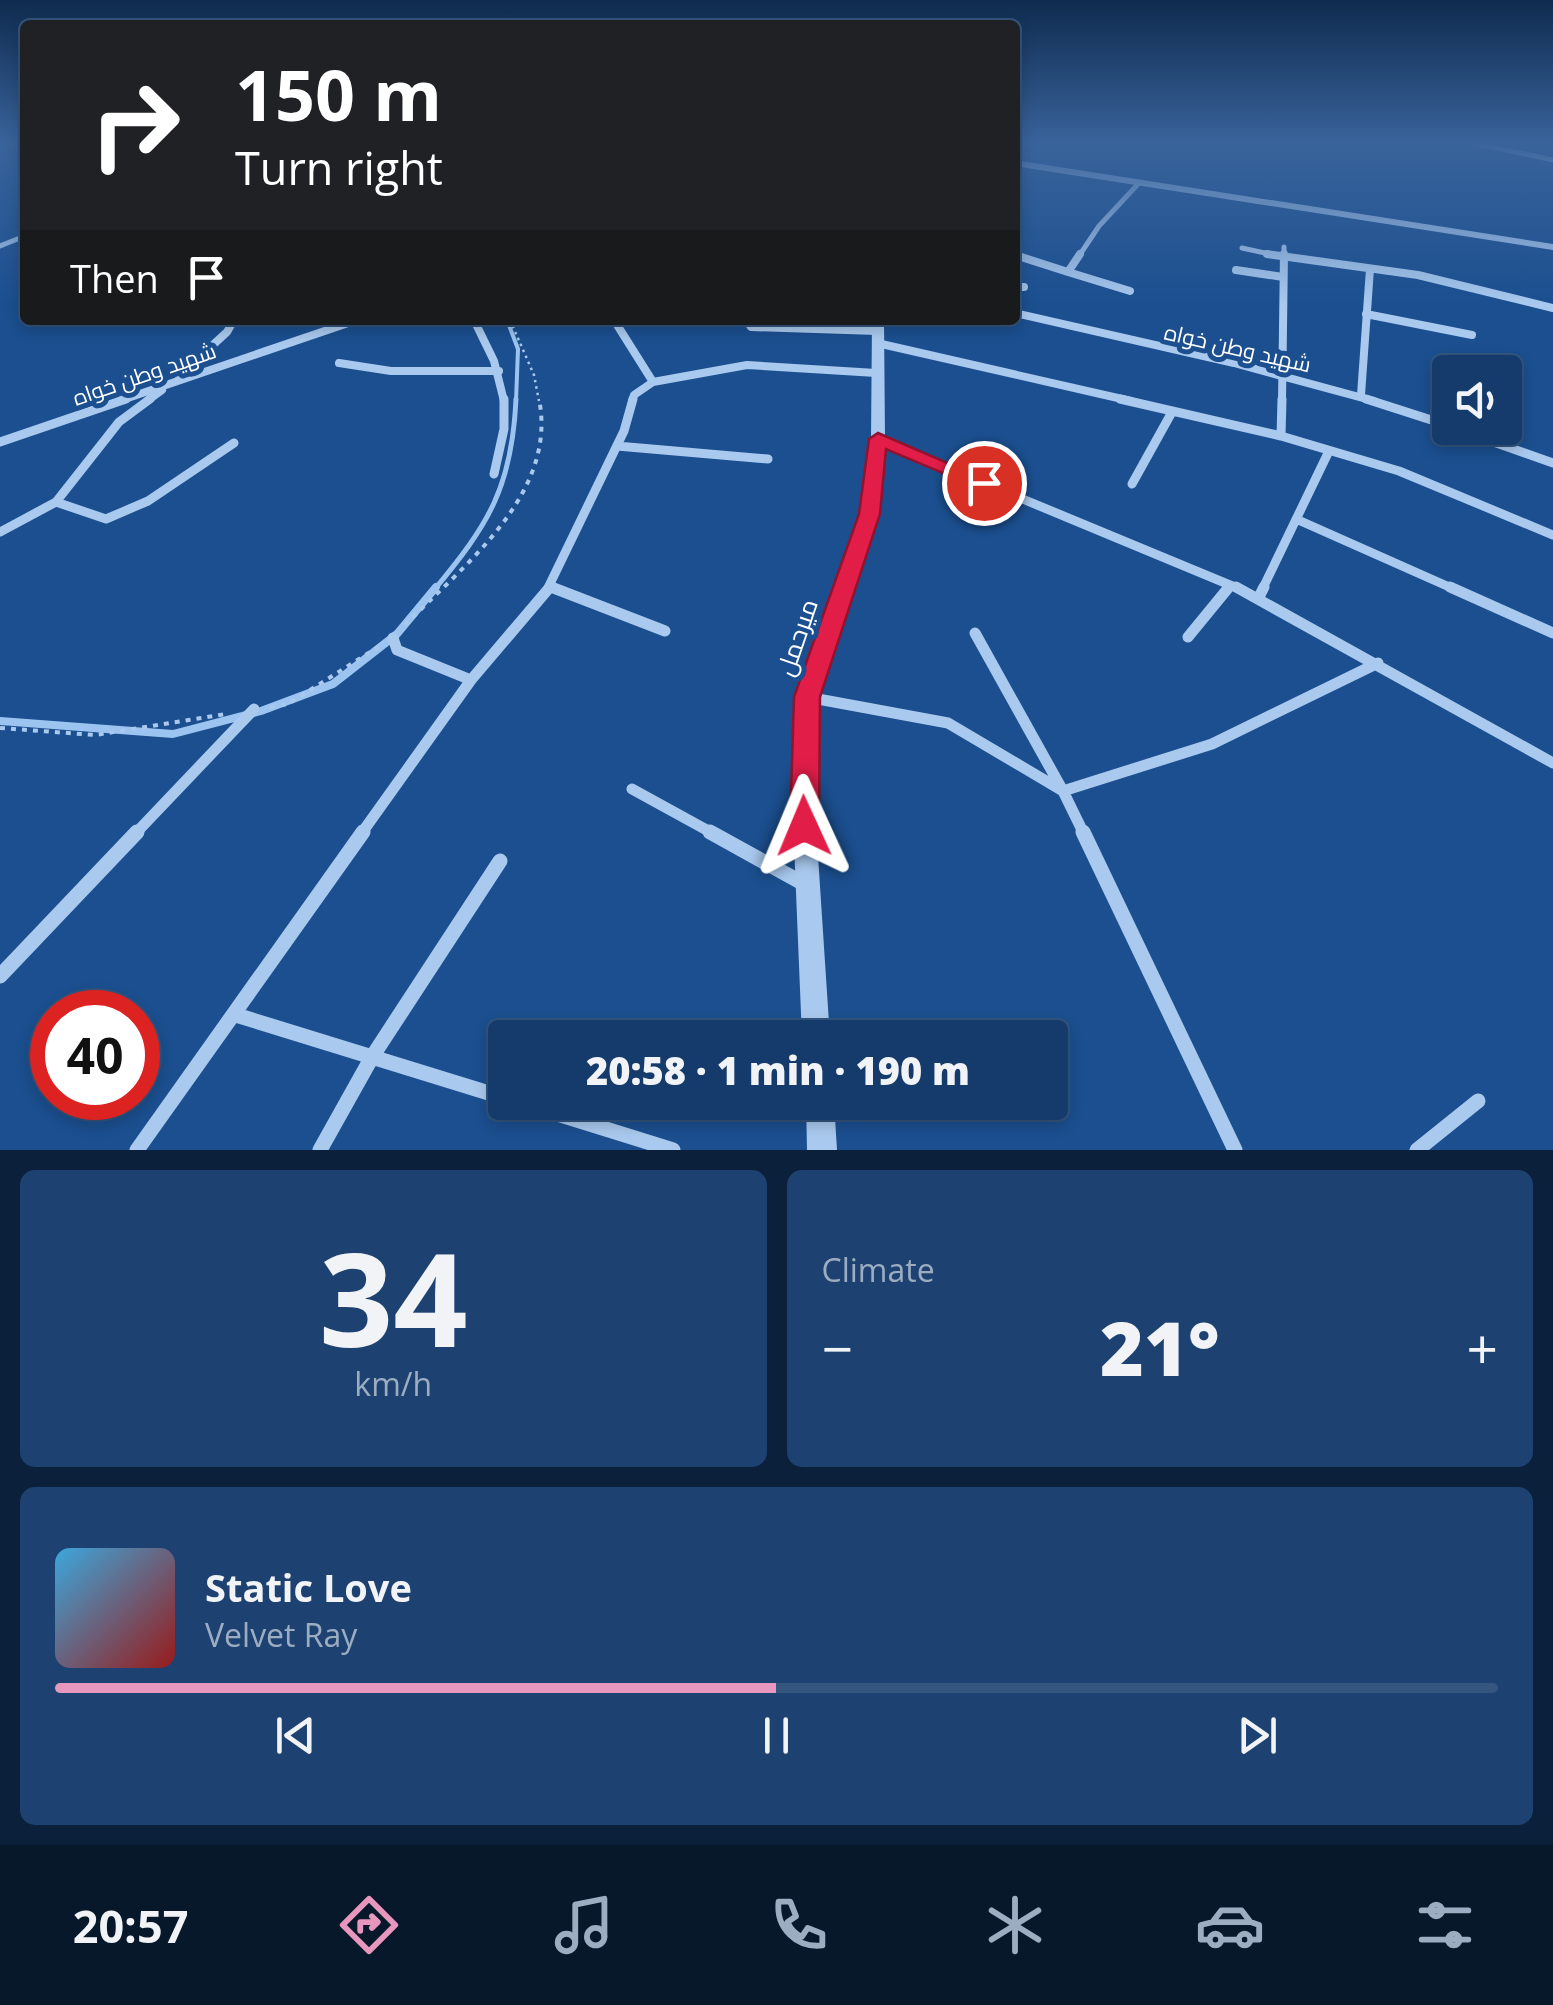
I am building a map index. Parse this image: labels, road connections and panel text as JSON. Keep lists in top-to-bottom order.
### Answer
{
  "streets": {
    "street": ["شهید وطن خواه", "میرحمل"]
  },
  "page": {
    "turn": ["150 m", "Turn right"],
    "then": "Then",
    "limit": "40",
    "trip": "20:58 · 1 min · 190 m",
    "tile": [
      ["34", "km/h"],
      "Climate"
    ],
    "heat": ["−", "21°", "+"],
    "song": ["Static Love", "Velvet Ray"],
    "tabs": "20:57"
  }
}
